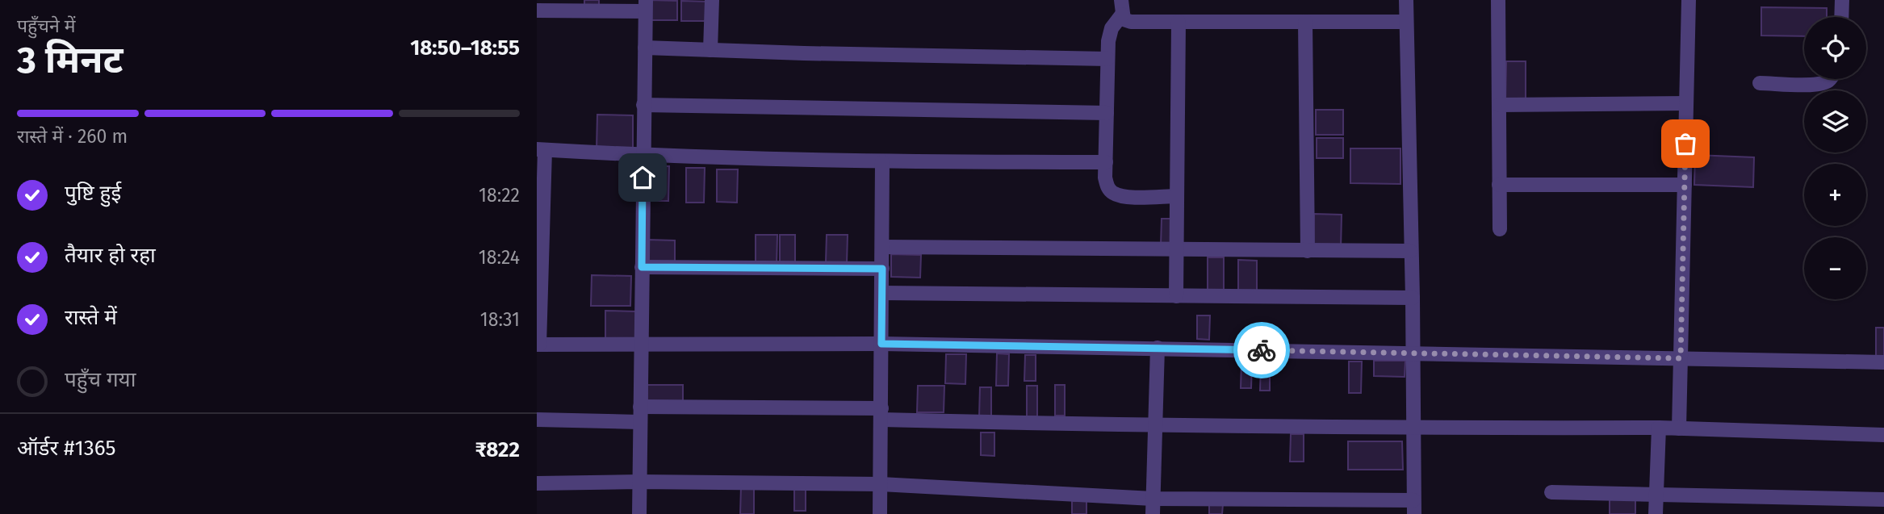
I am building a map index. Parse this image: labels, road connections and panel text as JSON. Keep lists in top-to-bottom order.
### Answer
{
  "page": {
    "heading": ["3 मिनट", "पहुँचने में", "18:50–18:55"],
    "panel": ["ऑर्डर #1365", "₹822"],
    "map_buttons": ["+", "−"],
    "bar": "रास्ते में · 260 m",
    "list": [
      ["पुष्टि हुई", "18:22"],
      ["तैयार हो रहा", "18:24"],
      ["रास्ते में", "18:31"],
      "पहुँच गया"
    ]
  }
}
